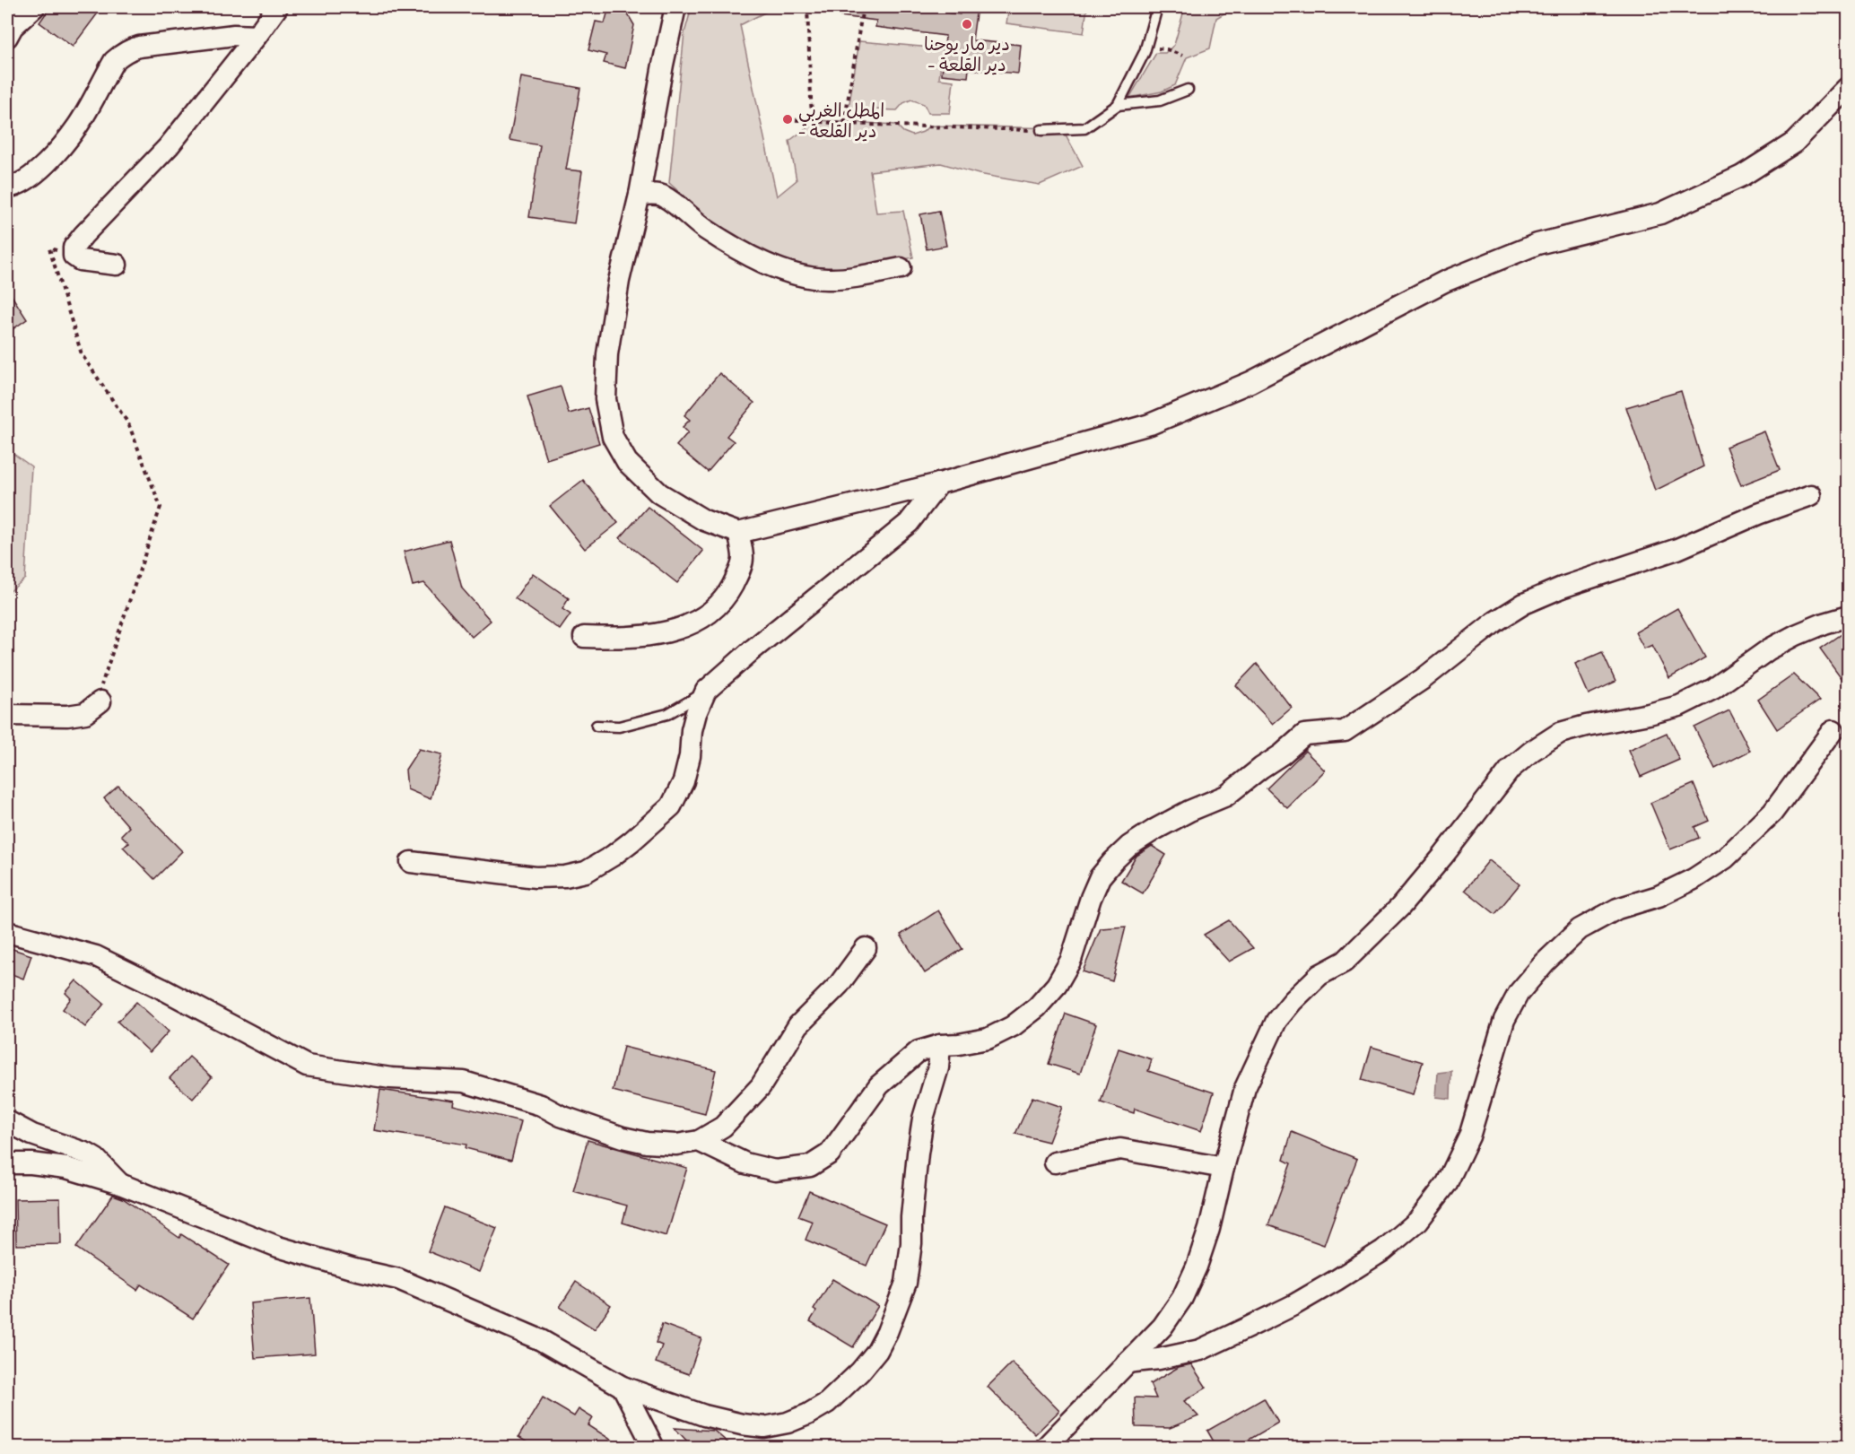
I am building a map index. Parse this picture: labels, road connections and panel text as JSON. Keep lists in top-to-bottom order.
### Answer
{
  "places": ["دير مار يوحنا - دير القلعة", "المطل الغربي - دير القلعة"]
}
